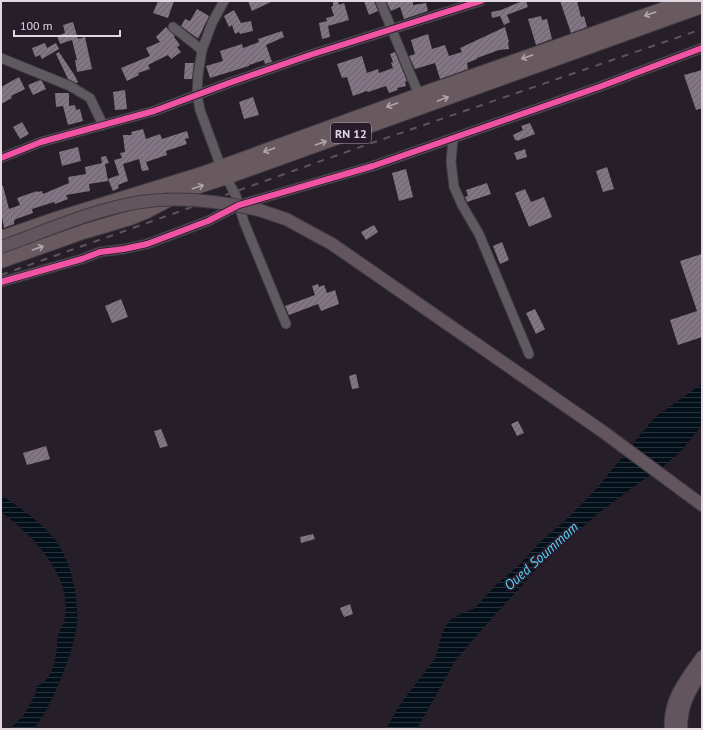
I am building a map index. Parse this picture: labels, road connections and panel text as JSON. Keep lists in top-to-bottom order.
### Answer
{
  "streets": {
    "highway": ["RN 12"]
  },
  "water": ["Oued Soummam"],
  "scale_bar": "100 m"
}
